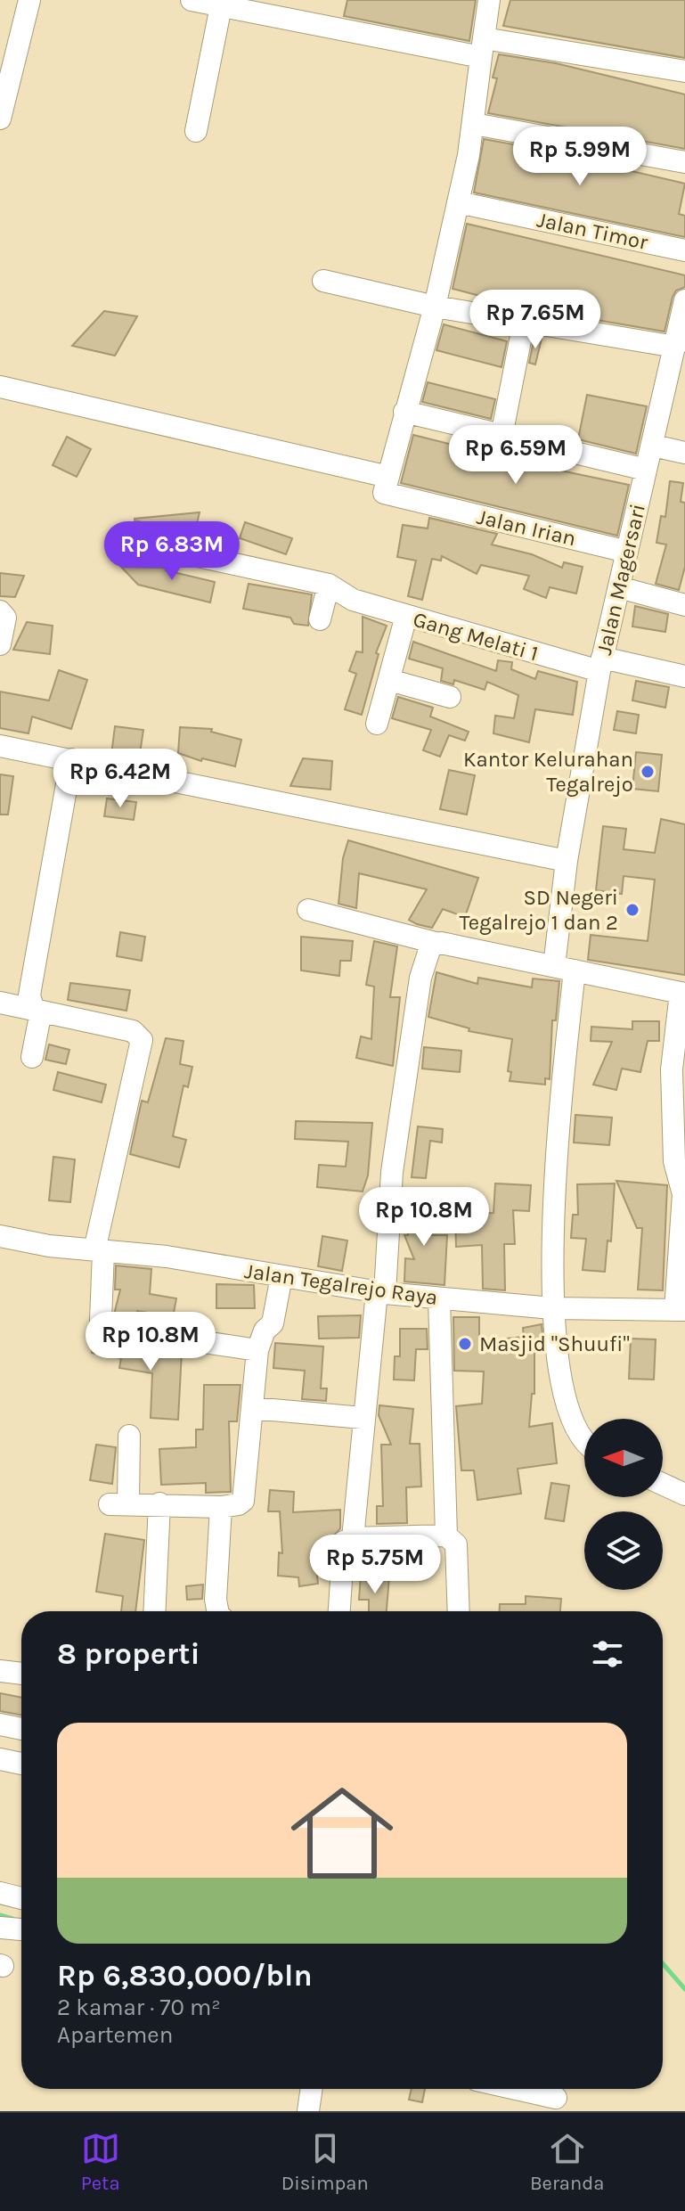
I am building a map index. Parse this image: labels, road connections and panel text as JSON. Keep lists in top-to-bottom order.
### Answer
{
  "streets": {
    "street": [
      "Jalan Timor",
      "Jalan Irian",
      "Jalan Magersari",
      "Gang Melati 1",
      "Jalan Tegalrejo Raya"
    ]
  },
  "crossings": [
    ["Jalan Irian", "Jalan Magersari"],
    ["Jalan Magersari", "Gang Melati 1"],
    ["Jalan Magersari", "Jalan Tegalrejo Raya"]
  ],
  "places": ["Kantor Kelurahan Tegalrejo", "SD Negeri Tegalrejo 1 dan 2", "Masjid \"Shuufi\""],
  "north": "left",
  "page": {
    "price": [
      "Rp 5.99M",
      "Rp 7.65M",
      "Rp 6.59M",
      "Rp 6.83M",
      "Rp 6.42M",
      "Rp 10.8M",
      "Rp 10.8M",
      "Rp 5.75M"
    ],
    "heading": "8 properti",
    "list": [
      {
        "name": "Rp 6,830,000/bln",
        "note": "2 kamar · 70 m² · Apartemen"
      }
    ],
    "tabs": ["Peta", "Disimpan", "Beranda"]
  }
}
